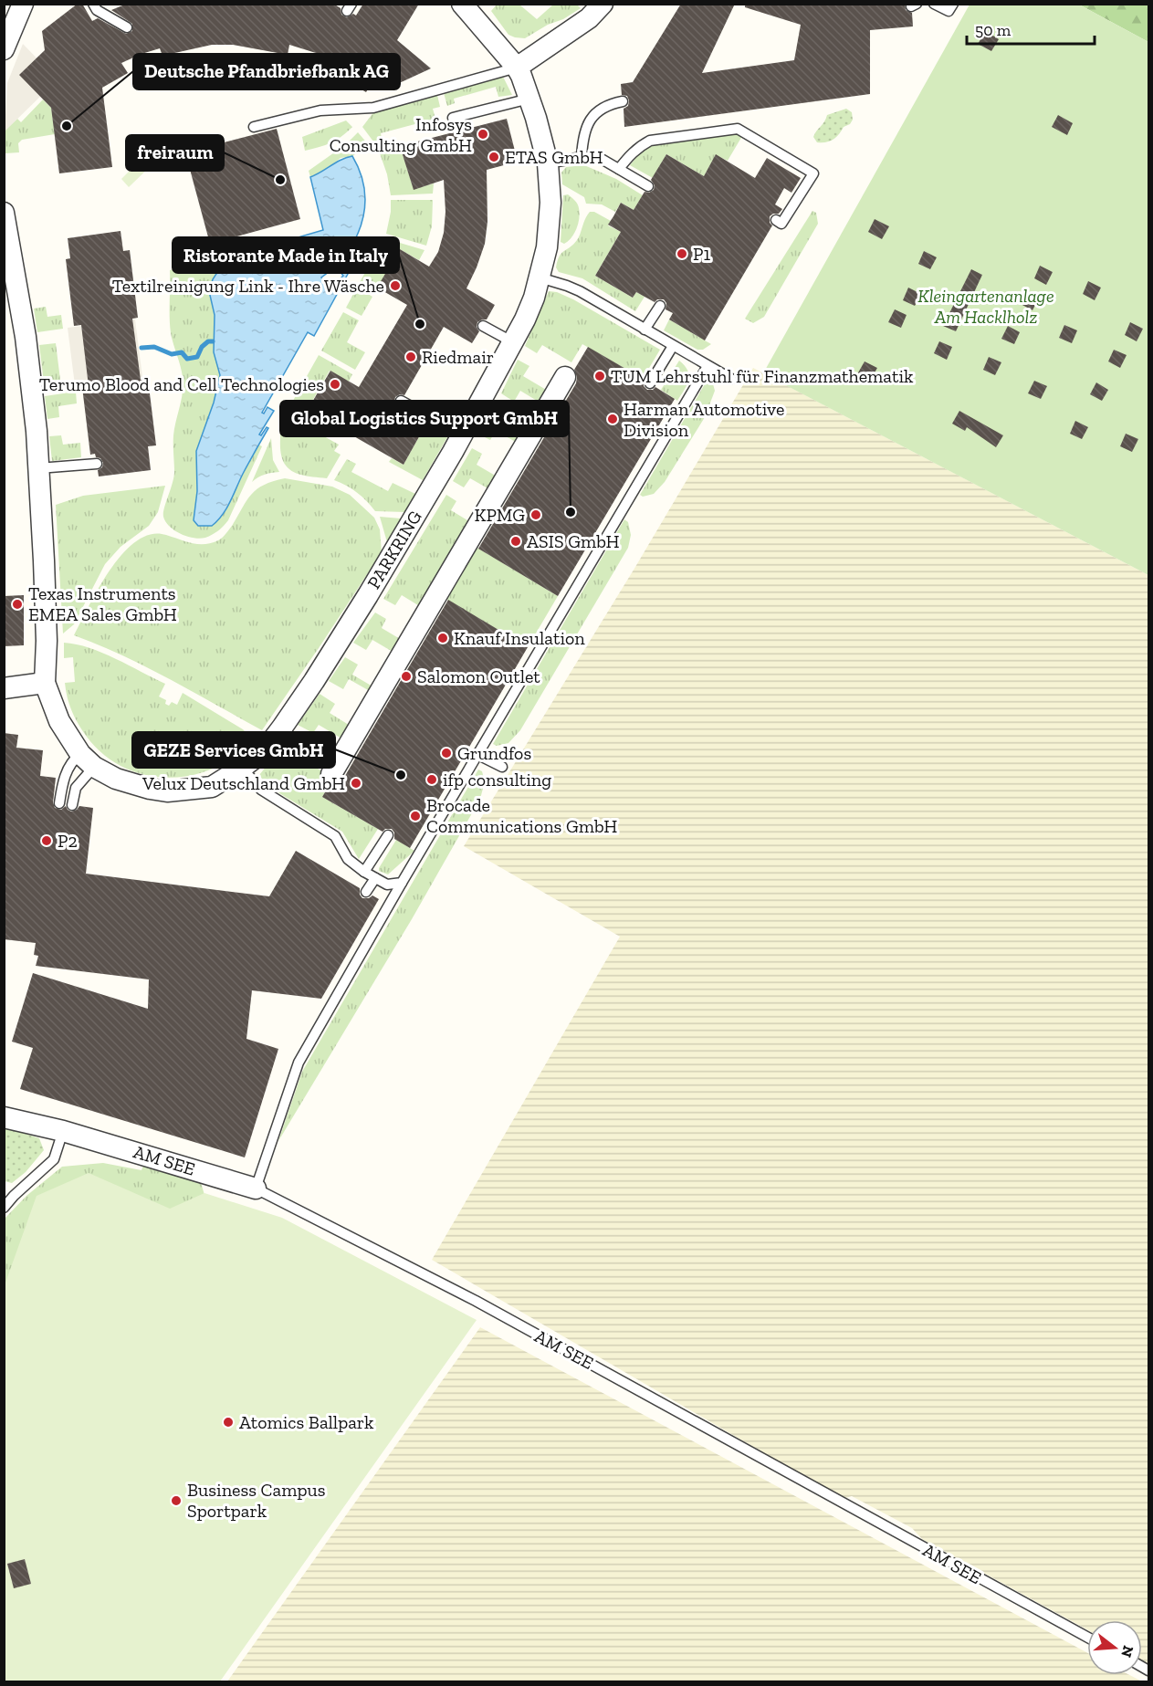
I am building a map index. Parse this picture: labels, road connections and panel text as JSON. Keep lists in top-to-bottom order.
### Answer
{
  "streets": {
    "street": ["PARKRING", "AM SEE"]
  },
  "parks": ["Kleingartenanlage Am Hacklholz"],
  "places": [
    "Deutsche Pfandbriefbank AG",
    "Infosys Consulting GmbH",
    "ETAS GmbH",
    "freiraum",
    "P1",
    "Textilreinigung Link - Ihre Wäsche",
    "Ristorante Made in Italy",
    "Riedmair",
    "TUM Lehrstuhl für Finanzmathematik",
    "Terumo Blood and Cell Technologies",
    "Harman Automotive Division",
    "Global Logistics Support GmbH",
    "KPMG",
    "ASIS GmbH",
    "Texas Instruments EMEA Sales GmbH",
    "Knauf Insulation",
    "Salomon Outlet",
    "Grundfos",
    "GEZE Services GmbH",
    "ifp consulting",
    "Velux Deutschland GmbH",
    "Brocade Communications GmbH",
    "P2",
    "Atomics Ballpark",
    "Business Campus Sportpark"
  ],
  "scale_bar": "50 m",
  "north": "right"
}
